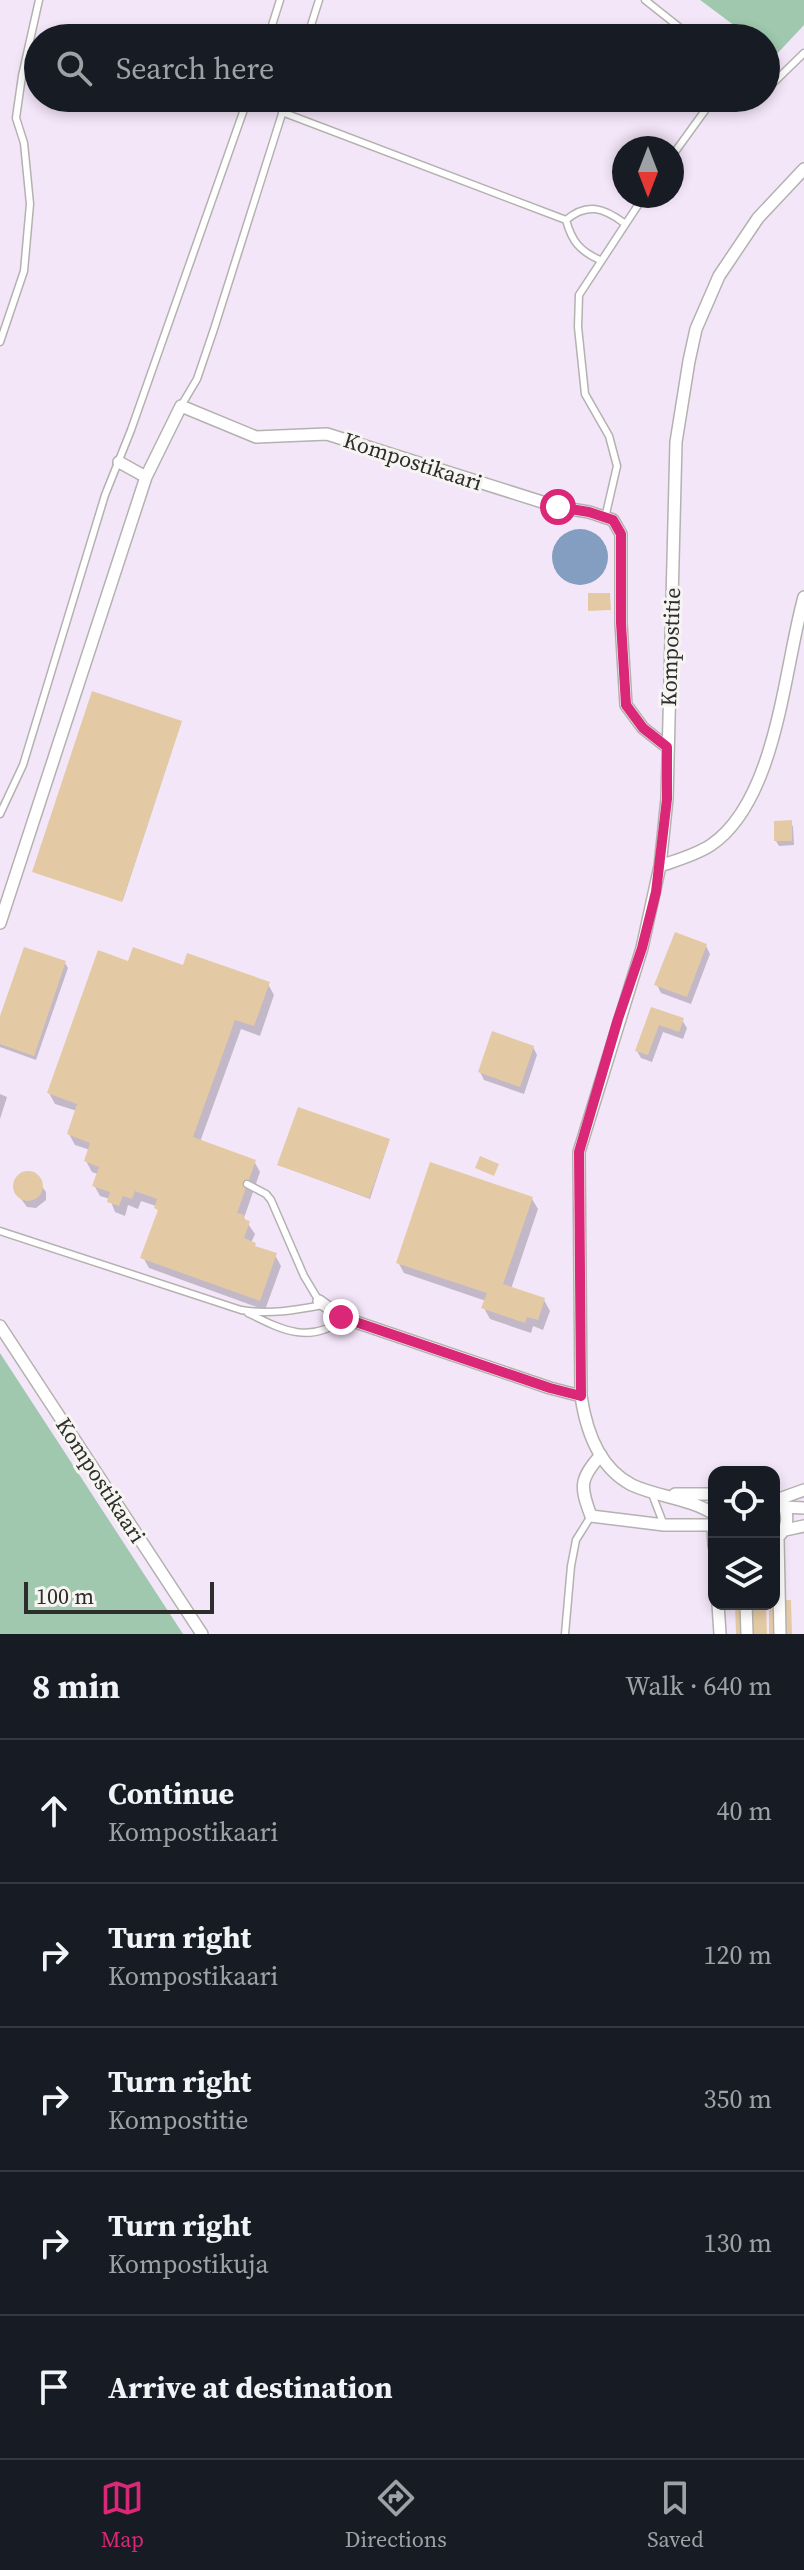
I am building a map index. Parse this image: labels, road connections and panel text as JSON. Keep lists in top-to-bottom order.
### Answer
{
  "streets": {
    "street": ["Kompostikaari", "Kompostitie"]
  },
  "scale_bar": "100 m",
  "north": "bottom",
  "page": {
    "search": "Search here",
    "scale": "100 m",
    "heading": ["8 min", "Walk · 640 m"],
    "list": [
      ["Continue", "Kompostikaari", "40 m"],
      ["Turn right", "Kompostikaari", "120 m"],
      ["Turn right", "Kompostitie", "350 m"],
      ["Turn right", "Kompostikuja", "130 m"],
      "Arrive at destination"
    ],
    "nav": ["Map", "Directions", "Saved"]
  }
}
